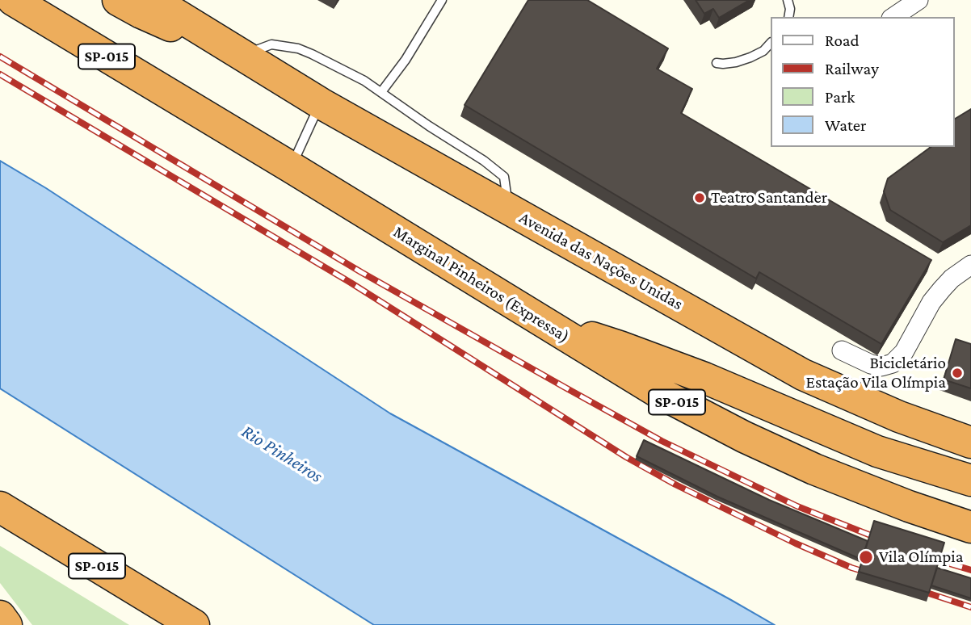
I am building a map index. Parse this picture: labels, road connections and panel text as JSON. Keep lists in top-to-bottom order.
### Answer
{
  "streets": {
    "highway": ["SP-015", "Avenida das Nações Unidas", "Marginal Pinheiros (Expressa)"]
  },
  "water": ["Rio Pinheiros"],
  "places": ["Teatro Santander", "Bicicletário Estação Vila Olímpia", "Vila Olímpia"],
  "legend": [
    "Road",
    "Railway",
    "Park",
    "Water"
  ]
}
